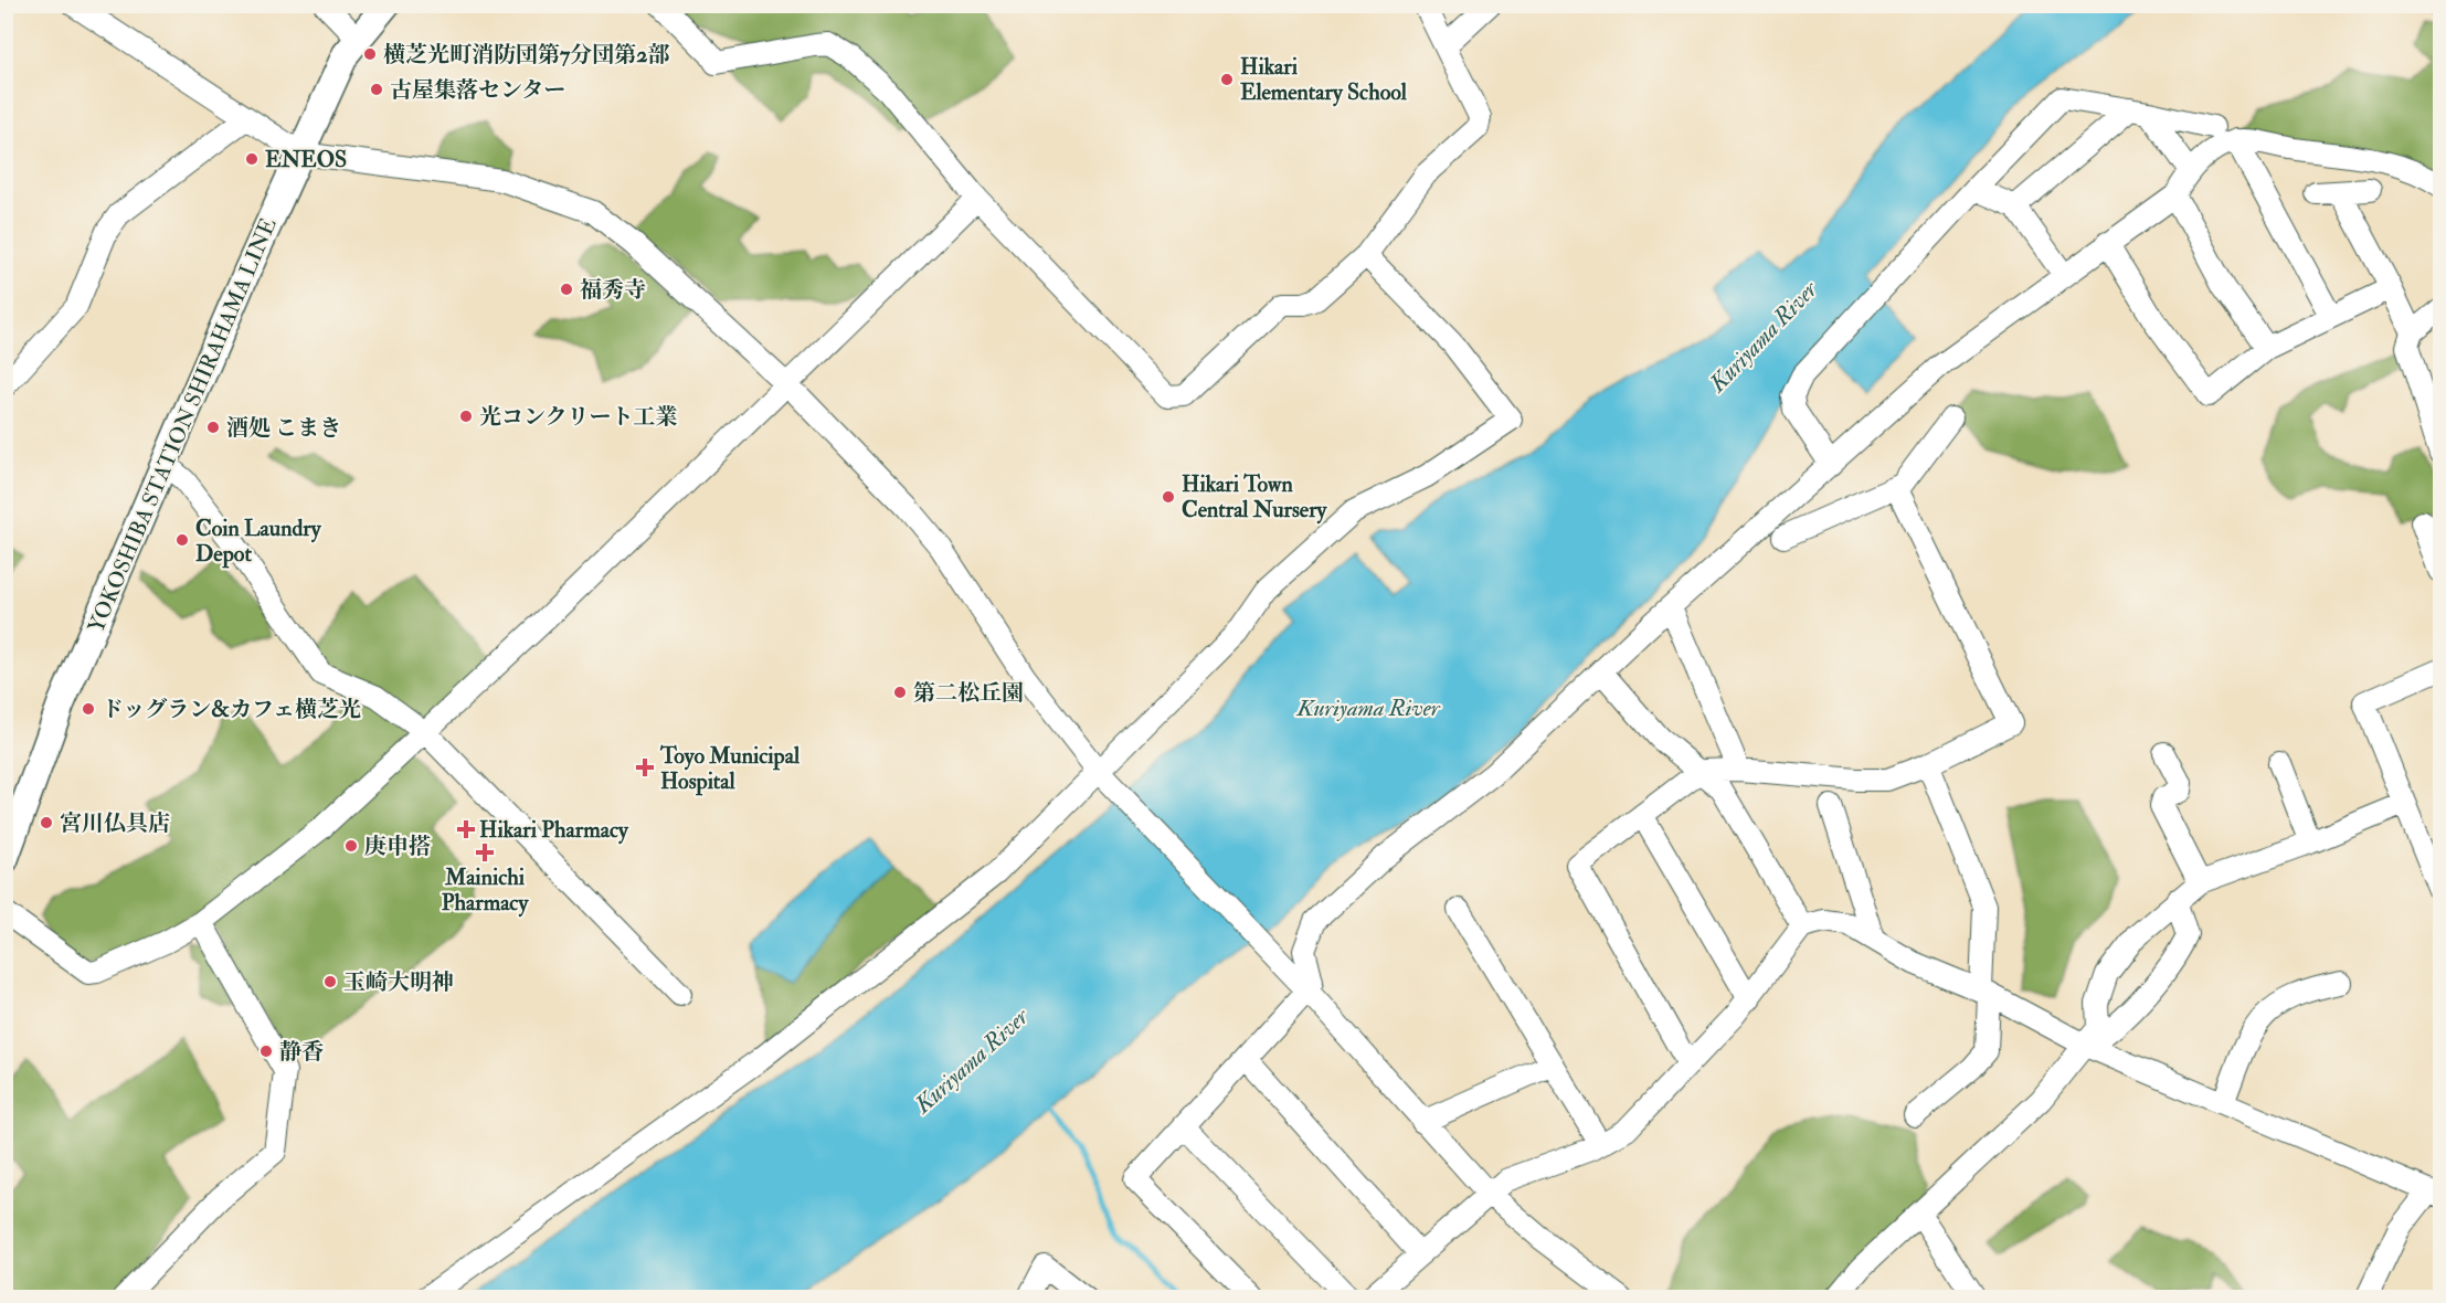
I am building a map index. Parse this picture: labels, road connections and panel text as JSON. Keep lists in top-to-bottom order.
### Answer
{
  "streets": {
    "main road": ["YOKOSHIBA STATION SHIRAHAMA LINE"]
  },
  "water": ["Kuriyama River"],
  "places": {
    "other": [
      "横芝光町消防団第7分団第2部",
      "Hikari Elementary School",
      "古屋集落センター",
      "ENEOS",
      "福秀寺",
      "光コンクリート工業",
      "酒処 こまき",
      "Hikari Town Central Nursery",
      "Coin Laundry Depot",
      "第二松丘園",
      "ドッグラン&カフェ横芝光",
      "宮川仏具店",
      "庚申搭",
      "玉崎大明神",
      "静香"
    ],
    "health": ["Toyo Municipal Hospital", "Hikari Pharmacy", "Mainichi Pharmacy"]
  }
}
